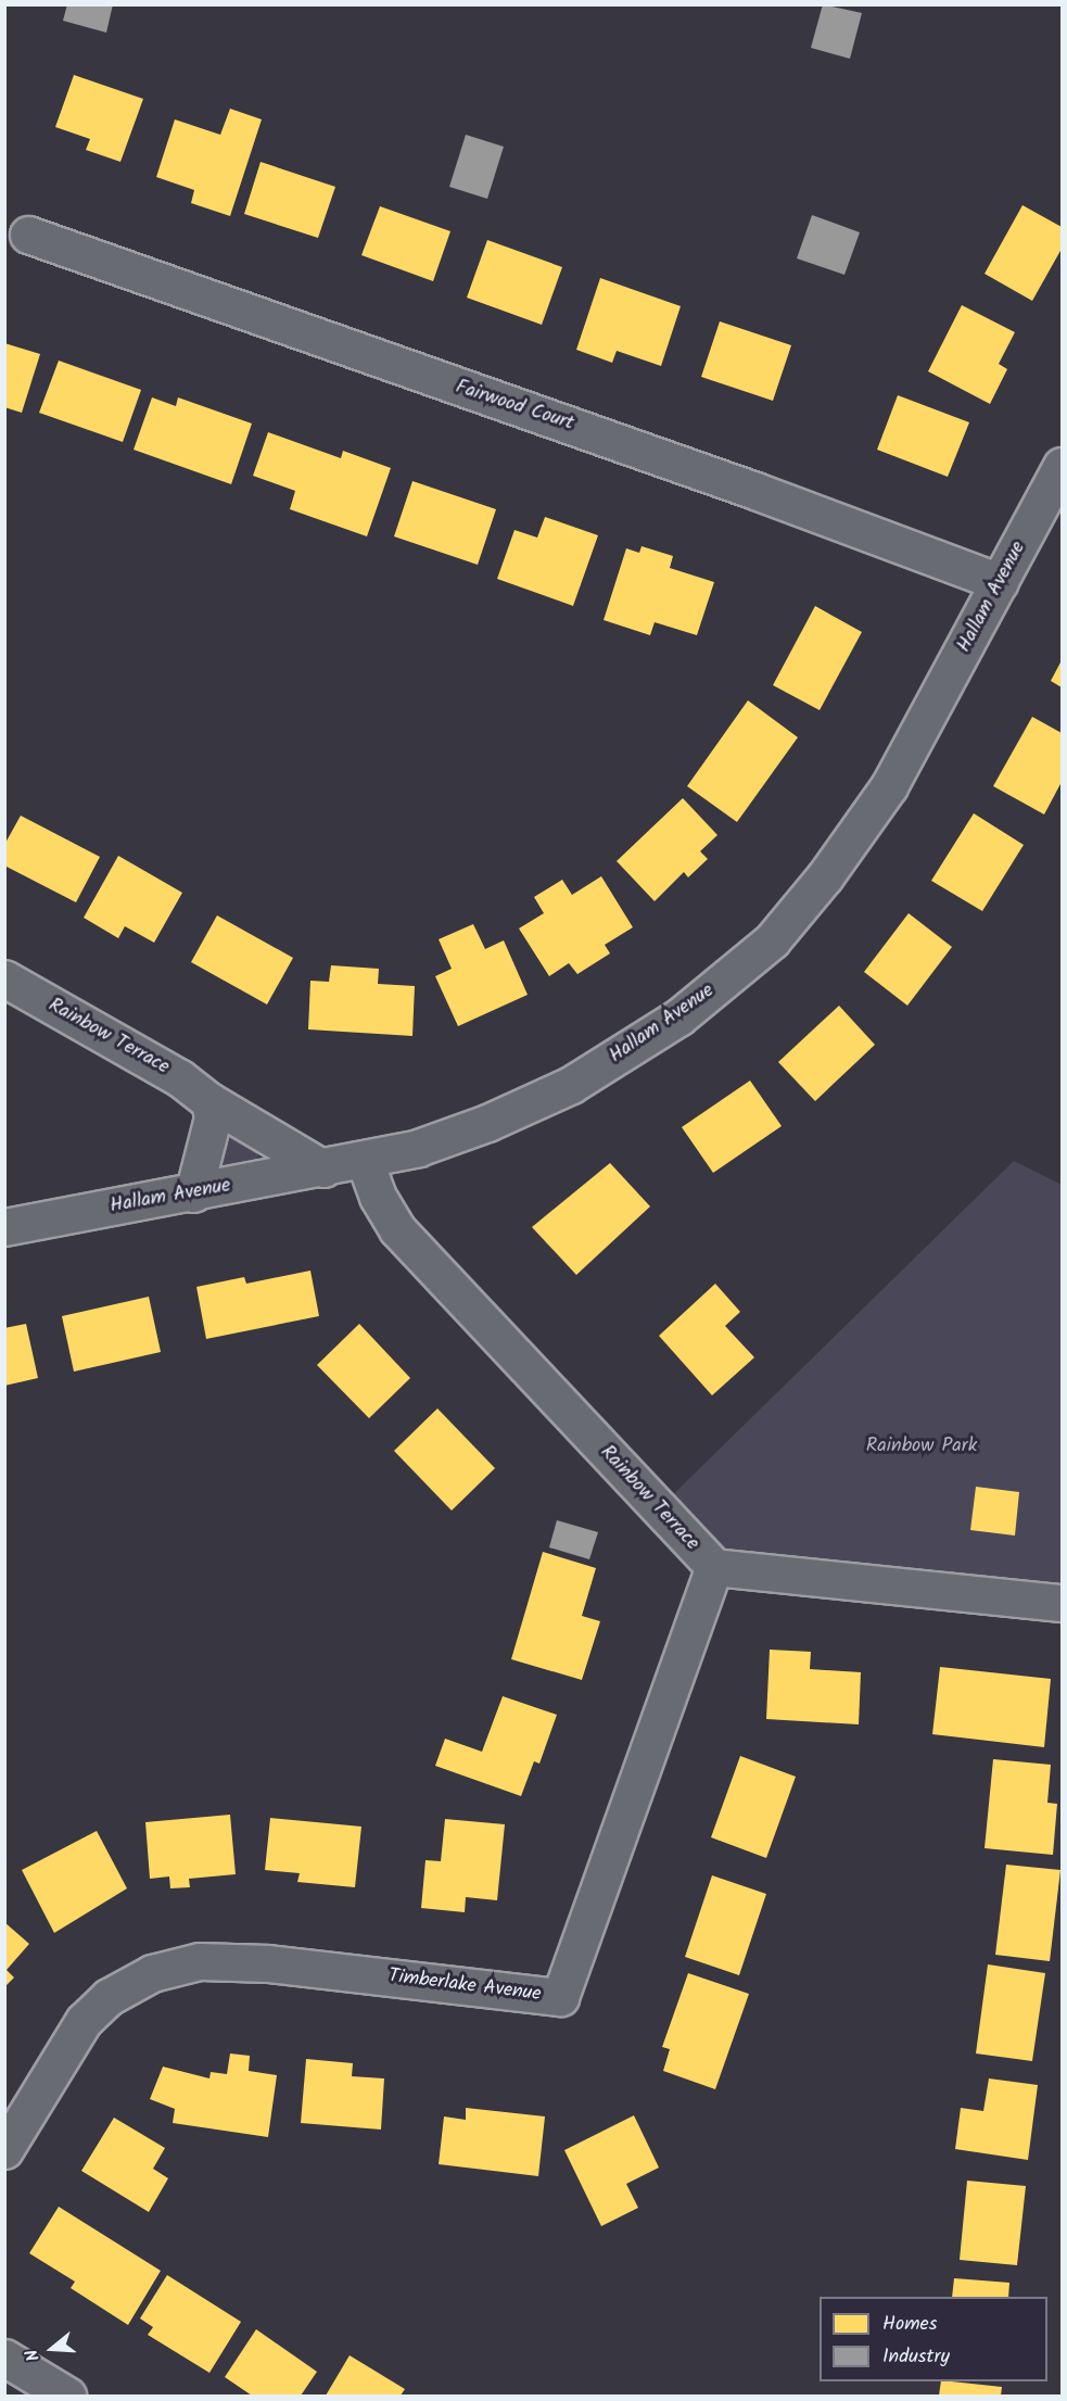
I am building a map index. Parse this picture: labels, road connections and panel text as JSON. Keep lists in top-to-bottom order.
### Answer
{
  "streets": {
    "street": [
      "Fairwood Court",
      "Hallam Avenue",
      "Rainbow Terrace",
      "Timberlake Avenue"
    ]
  },
  "crossings": [
    ["Fairwood Court", "Hallam Avenue"],
    ["Hallam Avenue", "Rainbow Terrace"],
    ["Rainbow Terrace", "Timberlake Avenue"]
  ],
  "parks": ["Rainbow Park"],
  "legend": ["Homes", "Industry"],
  "north": "left"
}
